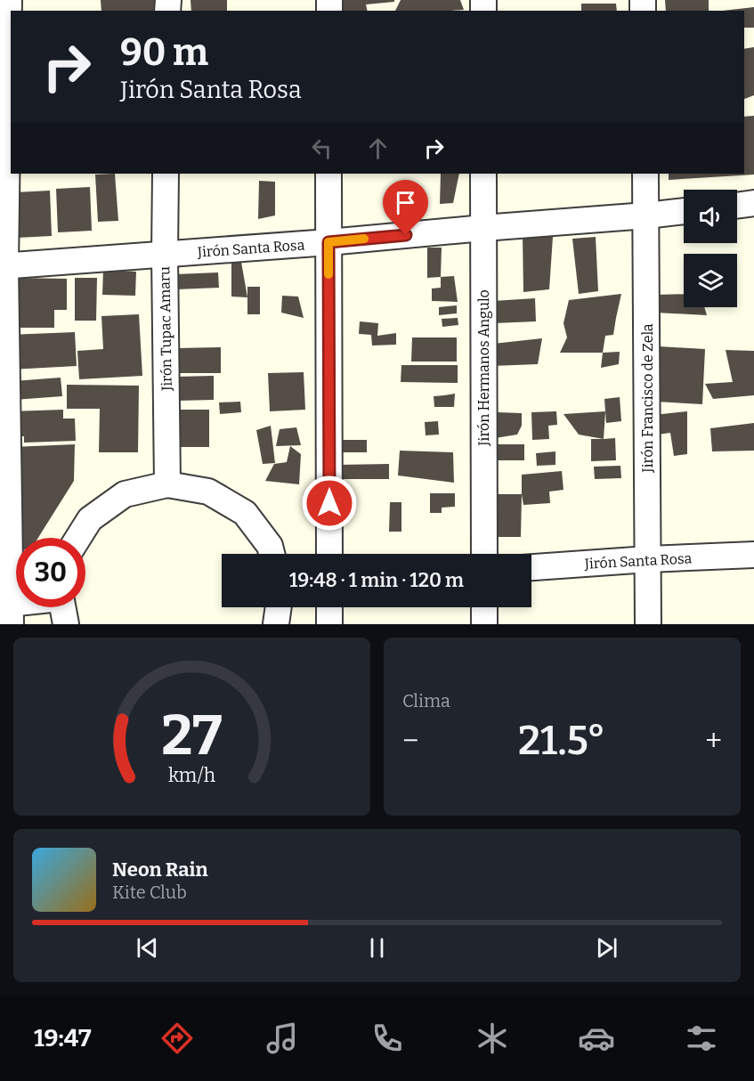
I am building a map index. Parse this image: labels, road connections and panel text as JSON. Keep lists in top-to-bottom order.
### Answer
{
  "streets": {
    "street": [
      "Jirón Santa Rosa",
      "Jirón Tupac Amaru",
      "Jirón Hermanos Angulo",
      "Jirón Francisco de Zela"
    ]
  },
  "crossings": [
    ["Jirón Santa Rosa", "Jirón Tupac Amaru"],
    ["Jirón Santa Rosa", "Jirón Hermanos Angulo"],
    ["Jirón Santa Rosa", "Jirón Francisco de Zela"]
  ],
  "page": {
    "turn": ["90 m", "Jirón Santa Rosa"],
    "limit": "30",
    "trip": "19:48 · 1 min · 120 m",
    "tile": "Clima",
    "heat": ["−", "21.5°", "+"],
    "song": ["Neon Rain", "Kite Club"],
    "tabs": "19:47",
    "gauge": ["27", "km/h"]
  }
}
